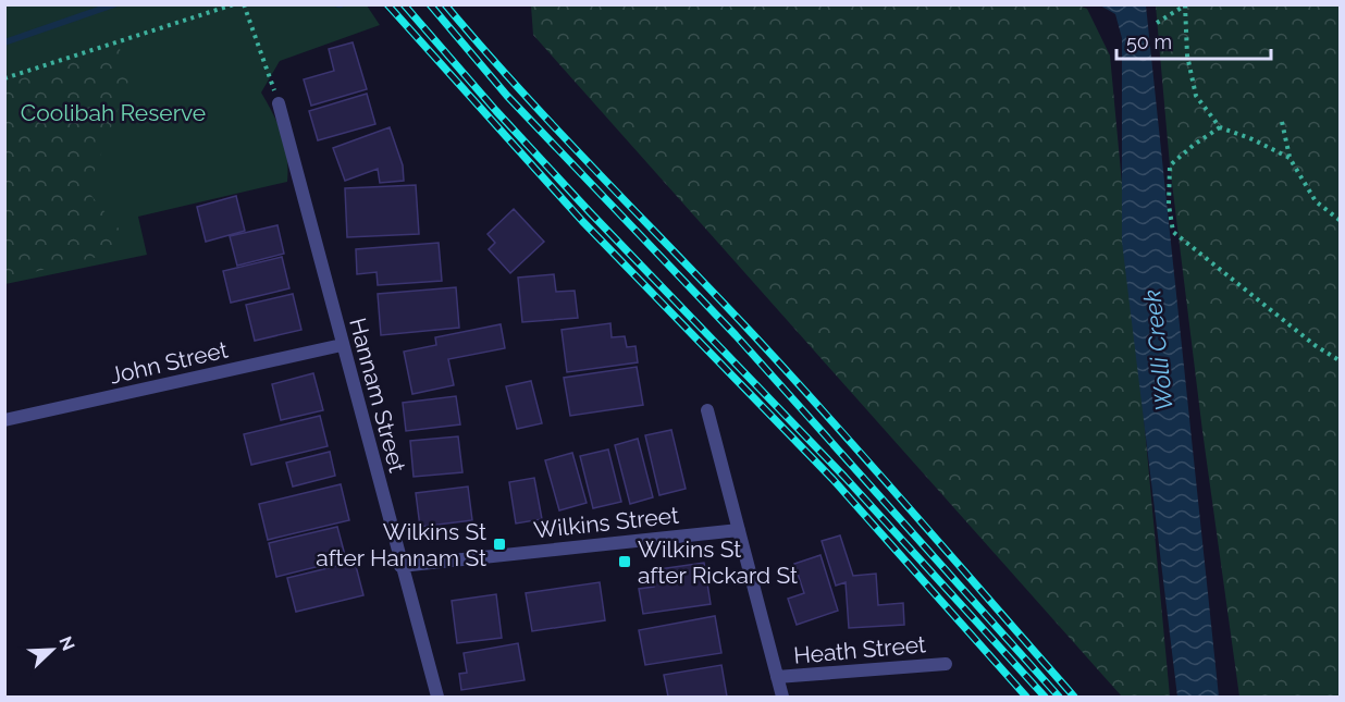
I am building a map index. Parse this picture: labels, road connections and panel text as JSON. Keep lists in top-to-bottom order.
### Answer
{
  "streets": {
    "street": [
      "John Street",
      "Hannam Street",
      "Wilkins Street",
      "Heath Street"
    ]
  },
  "crossings": [
    ["John Street", "Hannam Street"],
    ["Hannam Street", "Wilkins Street"]
  ],
  "water": ["Wolli Creek"],
  "parks": ["Coolibah Reserve"],
  "places": {
    "transit": ["Wilkins St after Hannam St", "Wilkins St after Rickard St"]
  },
  "scale_bar": "50 m",
  "north": "top right"
}
